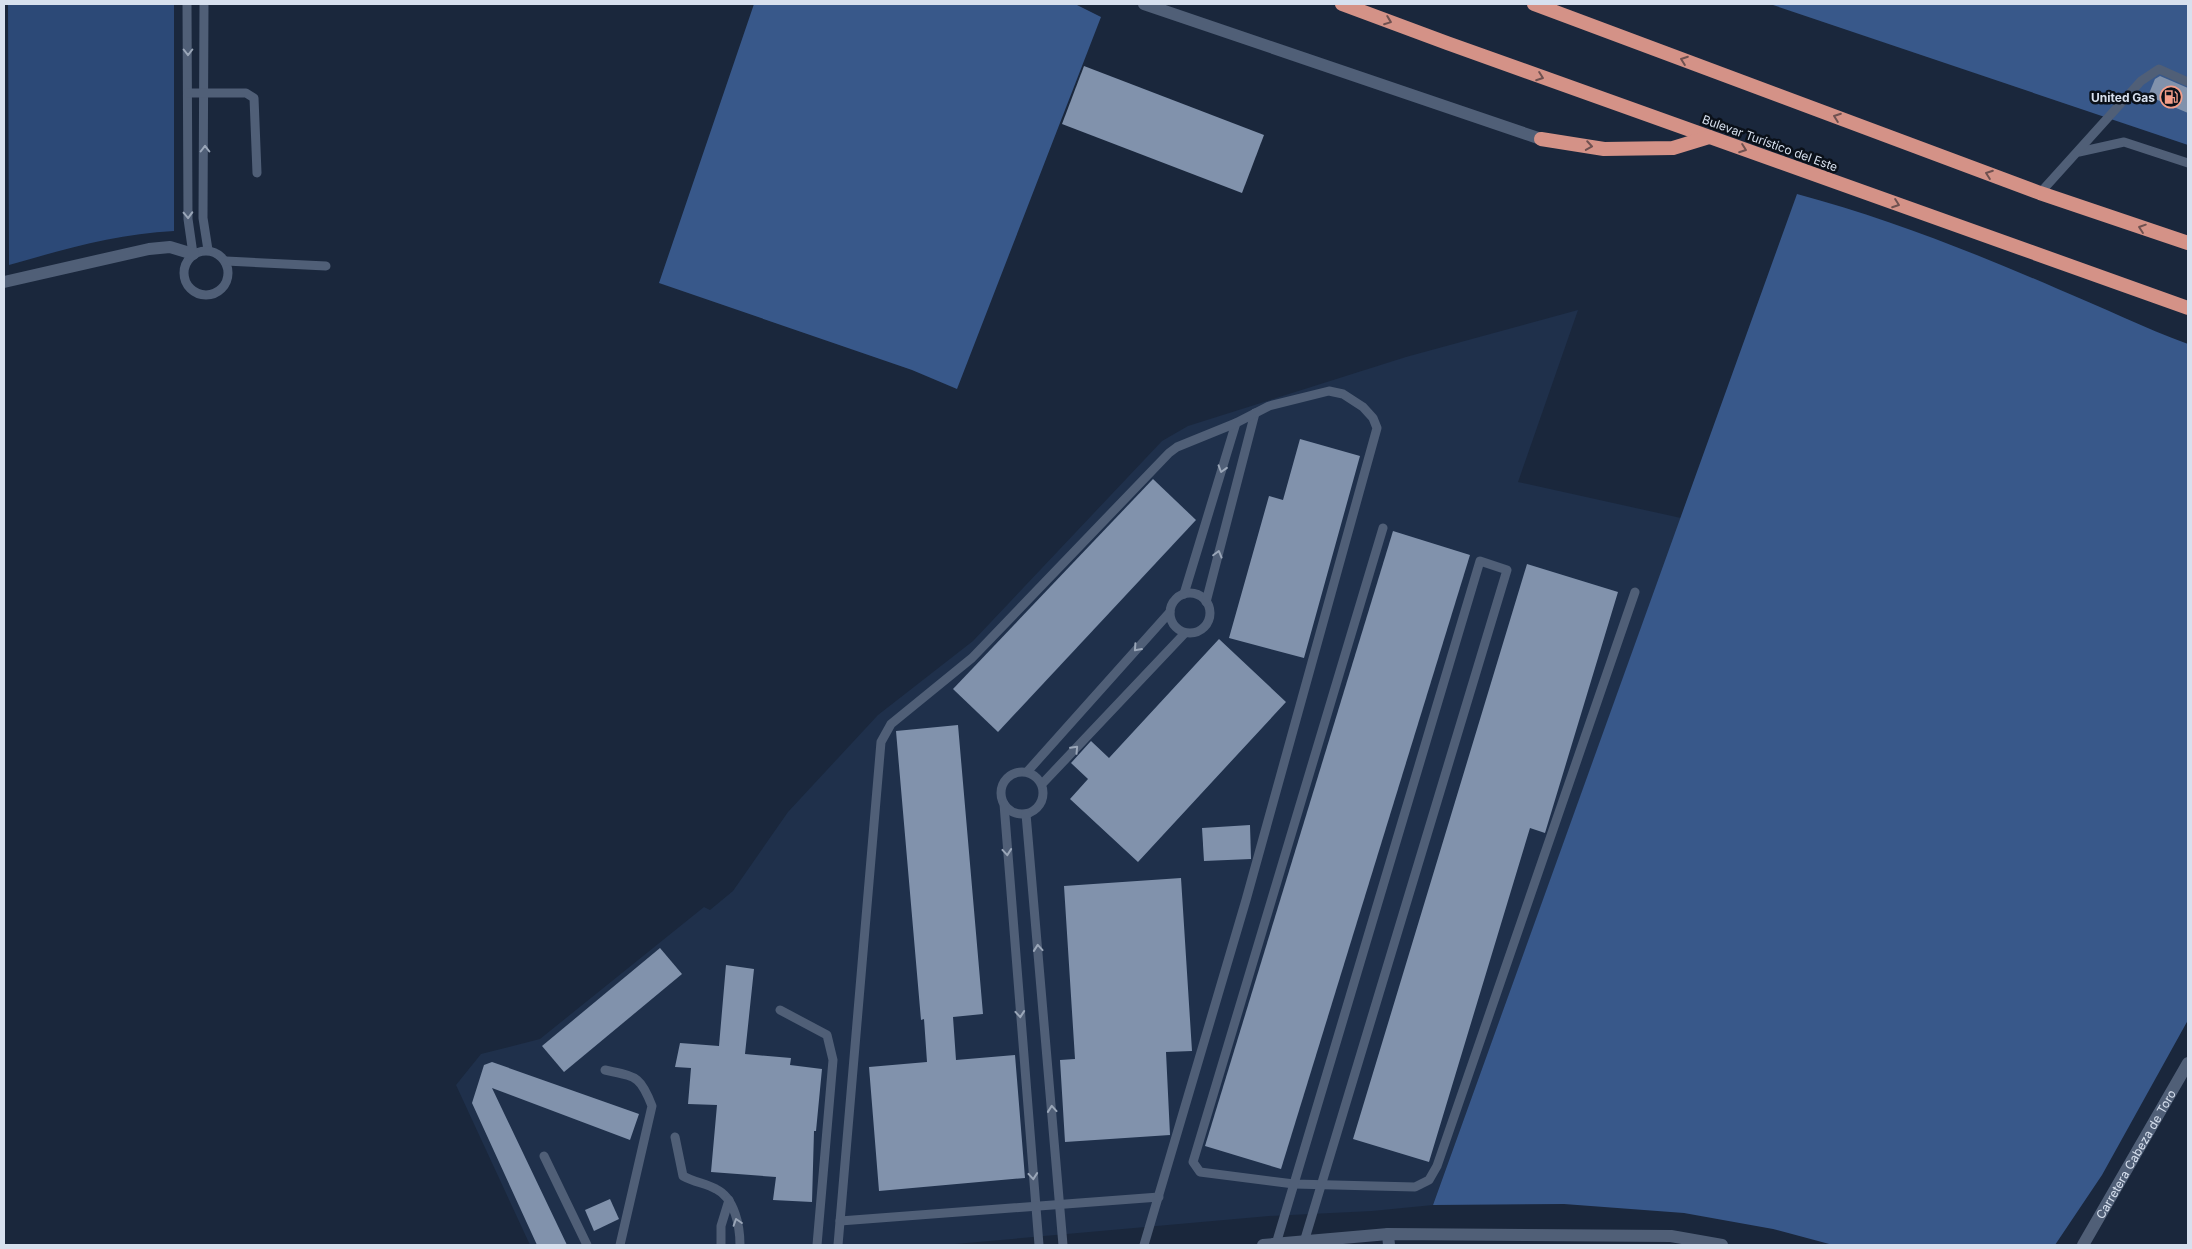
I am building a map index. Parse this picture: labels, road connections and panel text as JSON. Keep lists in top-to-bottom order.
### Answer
{
  "streets": {
    "highway": ["Bulevar Turístico del Este"],
    "street": ["Carretera Cabeza de Toro"]
  },
  "places": {
    "fuel station": ["United Gas"]
  }
}
